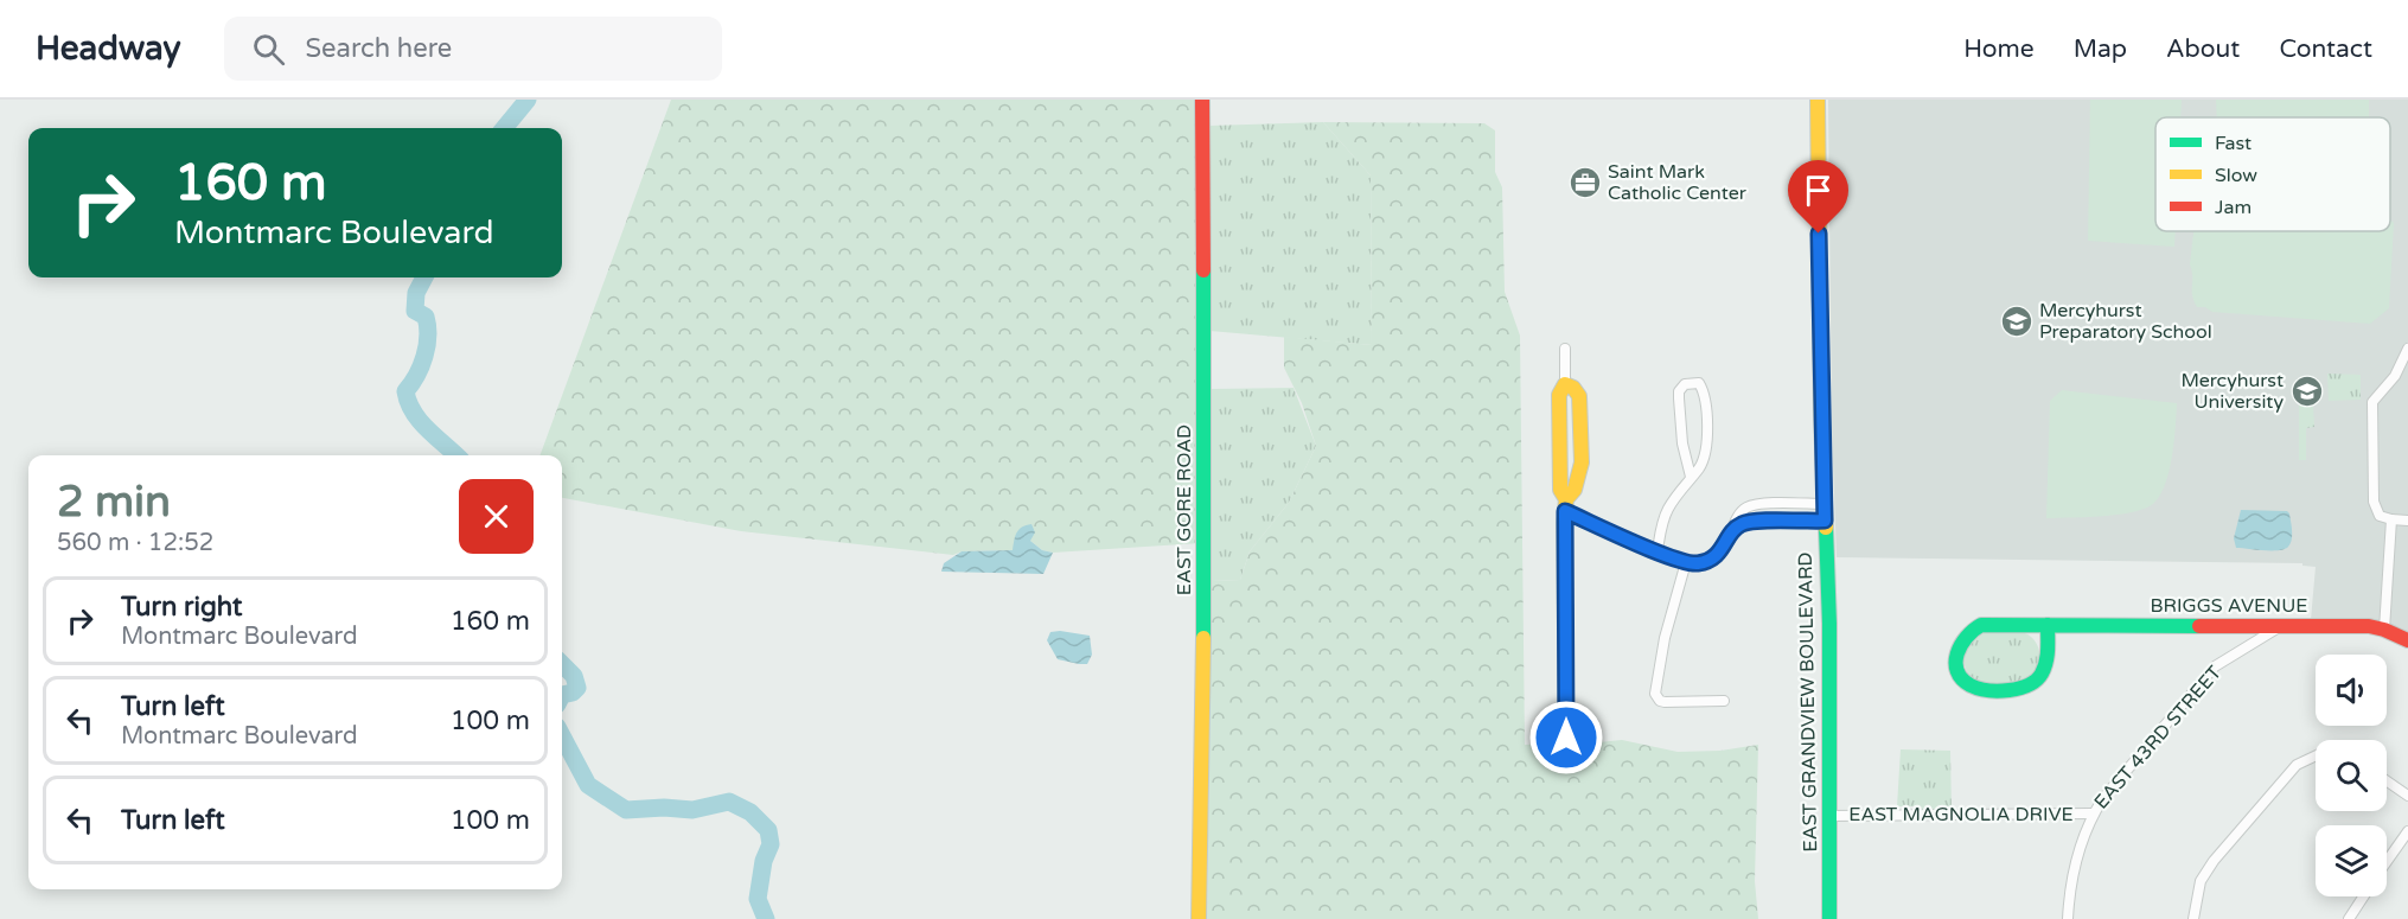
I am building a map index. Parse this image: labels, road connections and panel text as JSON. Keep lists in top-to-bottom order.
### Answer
{
  "streets": {
    "street": [
      "EAST GORE ROAD",
      "BRIGGS AVENUE",
      "EAST GRANDVIEW BOULEVARD",
      "EAST 43RD STREET",
      "EAST MAGNOLIA DRIVE"
    ]
  },
  "crossings": [
    ["BRIGGS AVENUE", "EAST 43RD STREET"],
    ["EAST GRANDVIEW BOULEVARD", "EAST MAGNOLIA DRIVE"],
    ["EAST 43RD STREET", "EAST MAGNOLIA DRIVE"]
  ],
  "places": {
    "office": ["Saint Mark Catholic Center"],
    "school or university": ["Mercyhurst Preparatory School", "Mercyhurst University"]
  },
  "legend": ["Fast", "Slow", "Jam"],
  "page": {
    "header": "Headway",
    "search": "Search here",
    "nav": [
      "Home",
      "Map",
      "About",
      "Contact"
    ],
    "turn": ["160 m", "Montmarc Boulevard"],
    "heading": ["2 min", "560 m · 12:52"],
    "list": [
      {
        "name": "Turn right",
        "note": "Montmarc Boulevard",
        "value": "160 m"
      },
      {
        "name": "Turn left",
        "note": "Montmarc Boulevard",
        "value": "100 m"
      },
      {
        "name": "Turn left",
        "value": "100 m"
      }
    ]
  }
}
